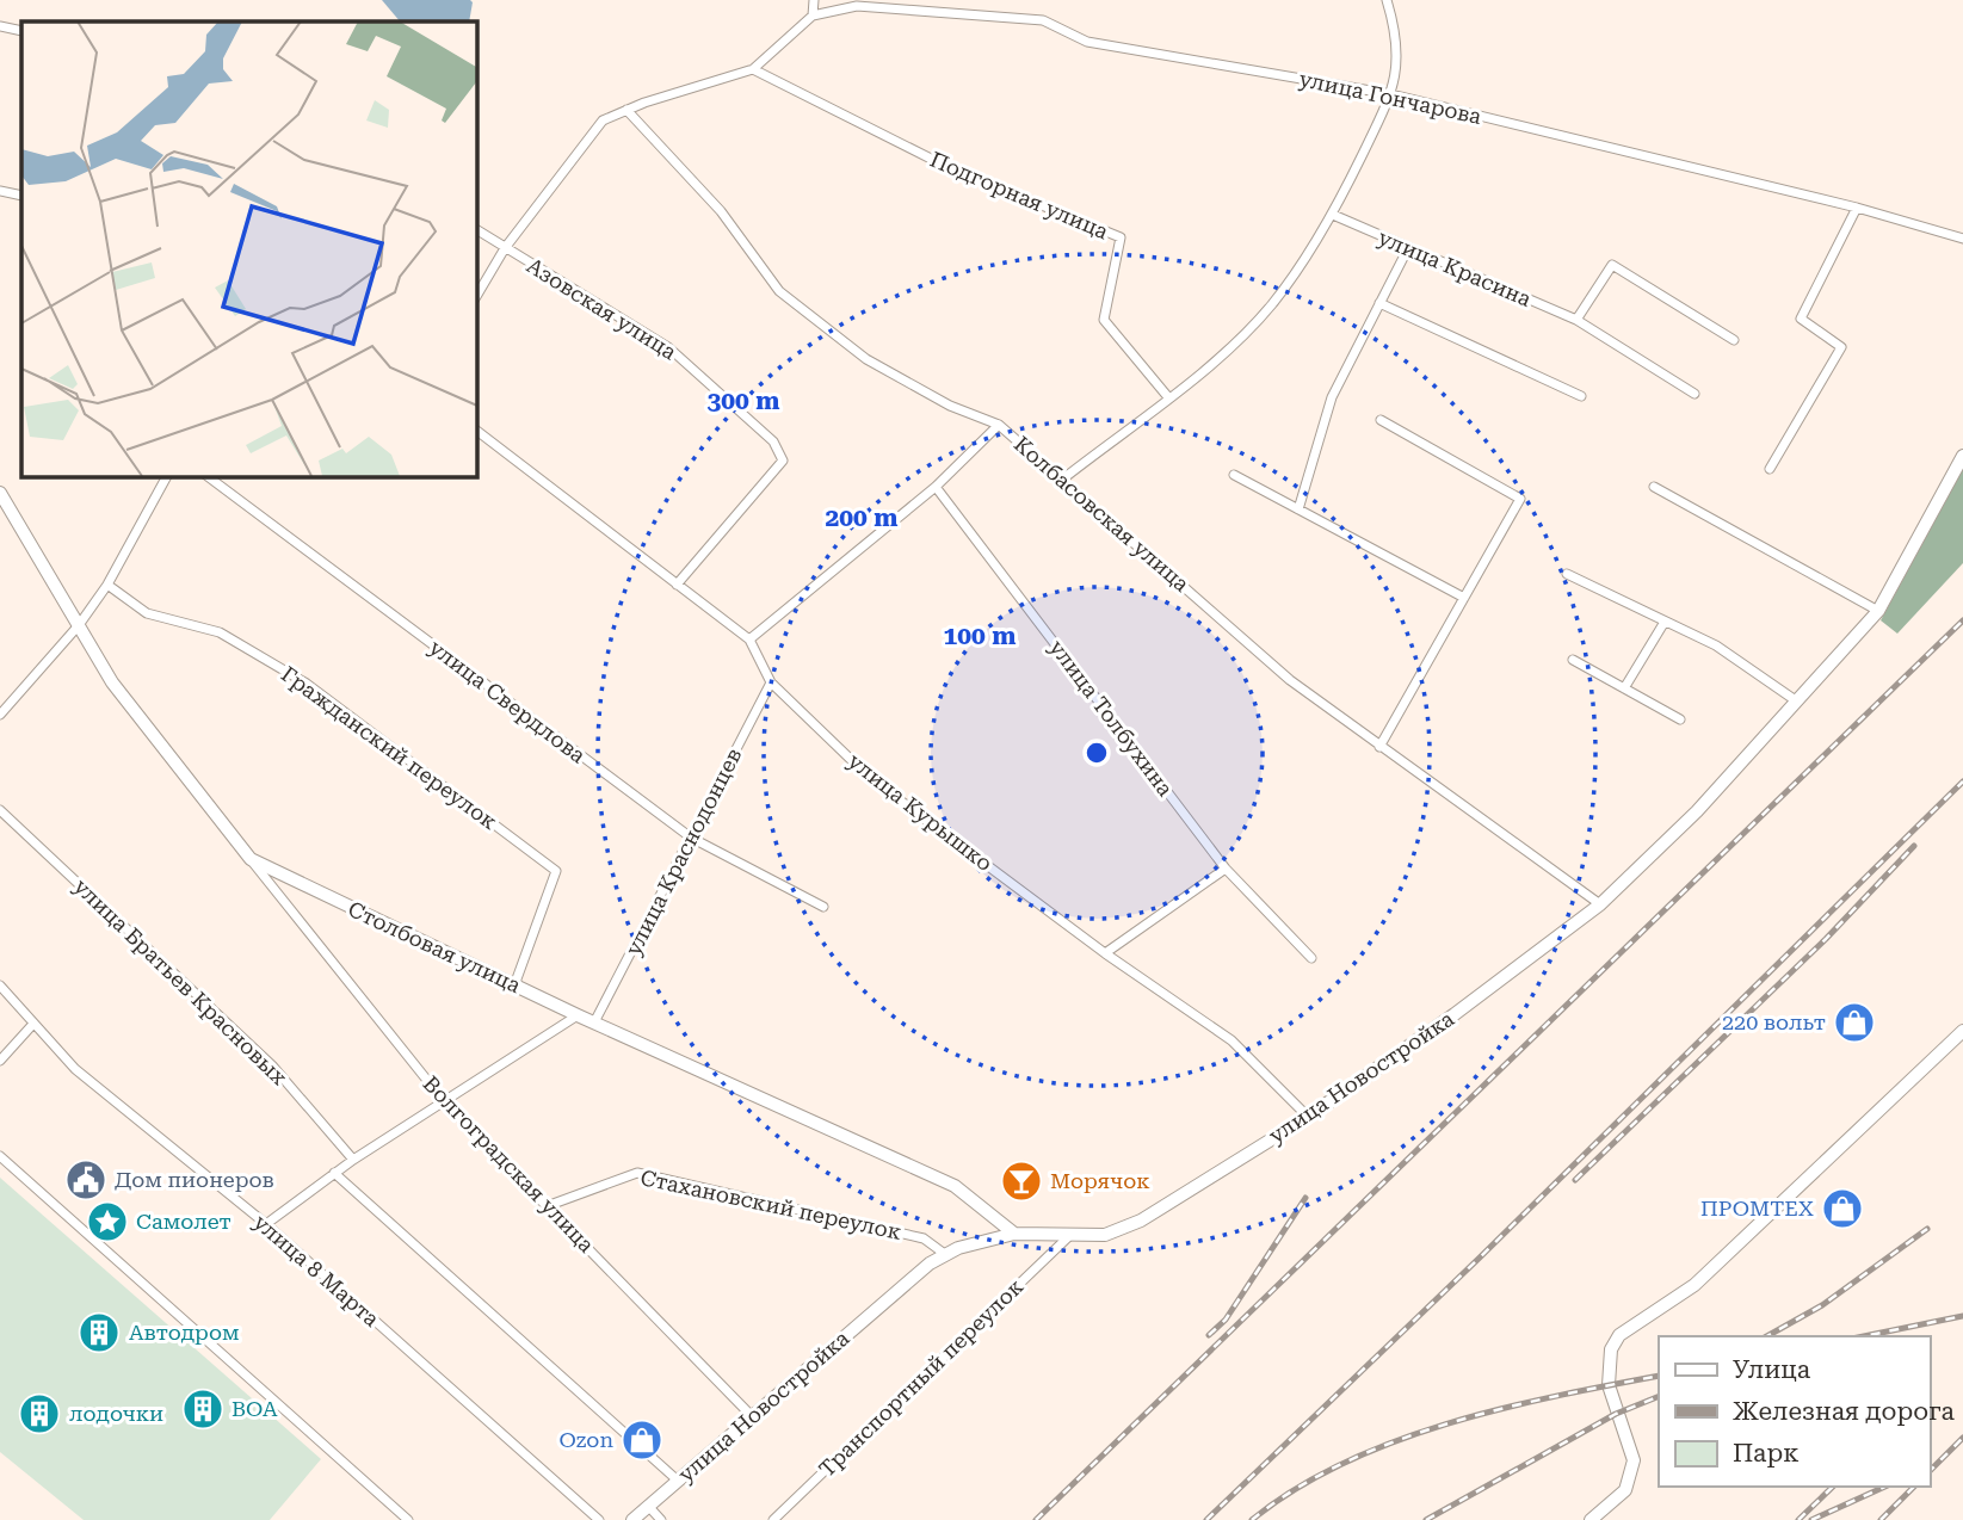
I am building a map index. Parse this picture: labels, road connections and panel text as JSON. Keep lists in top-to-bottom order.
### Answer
{
  "streets": {
    "main road": ["Столбовая улица", "улица Новостройка"],
    "street": [
      "улица Гончарова",
      "Подгорная улица",
      "улица Красина",
      "Азовская улица",
      "Колбасовская улица",
      "улица Свердлова",
      "улица Толбухина",
      "Гражданский переулок",
      "улица Курышко",
      "улица Краснодонцев",
      "улица Братьев Красновых",
      "Волгоградская улица",
      "Стахановский переулок",
      "улица 8 Марта",
      "Транспортный переулок"
    ]
  },
  "crossings": [
    ["Азовская улица", "улица Курышко"],
    ["Колбасовская улица", "улица Новостройка"],
    ["улица Свердлова", "улица Краснодонцев"],
    ["Гражданский переулок", "Столбовая улица"],
    ["улица Курышко", "улица Краснодонцев"],
    ["улица Курышко", "улица Новостройка"],
    ["улица Краснодонцев", "Столбовая улица"],
    ["Столбовая улица", "улица Новостройка"],
    ["Столбовая улица", "Волгоградская улица"],
    ["улица Новостройка", "Волгоградская улица"],
    ["улица Новостройка", "Стахановский переулок"],
    ["улица Новостройка", "Транспортный переулок"],
    ["Волгоградская улица", "Стахановский переулок"]
  ],
  "places": {
    "shop": ["220 вольт", "ПРОМТЕХ", "Ozon"],
    "public building": ["Дом пионеров"],
    "bar": ["Морячок"],
    "place": ["Самолет"],
    "building": ["Автодром", "ВОА", "лодочки"]
  },
  "legend": ["Улица", "Железная дорога", "Парк"],
  "rings": ["300 m", "200 m", "100 m"]
}
